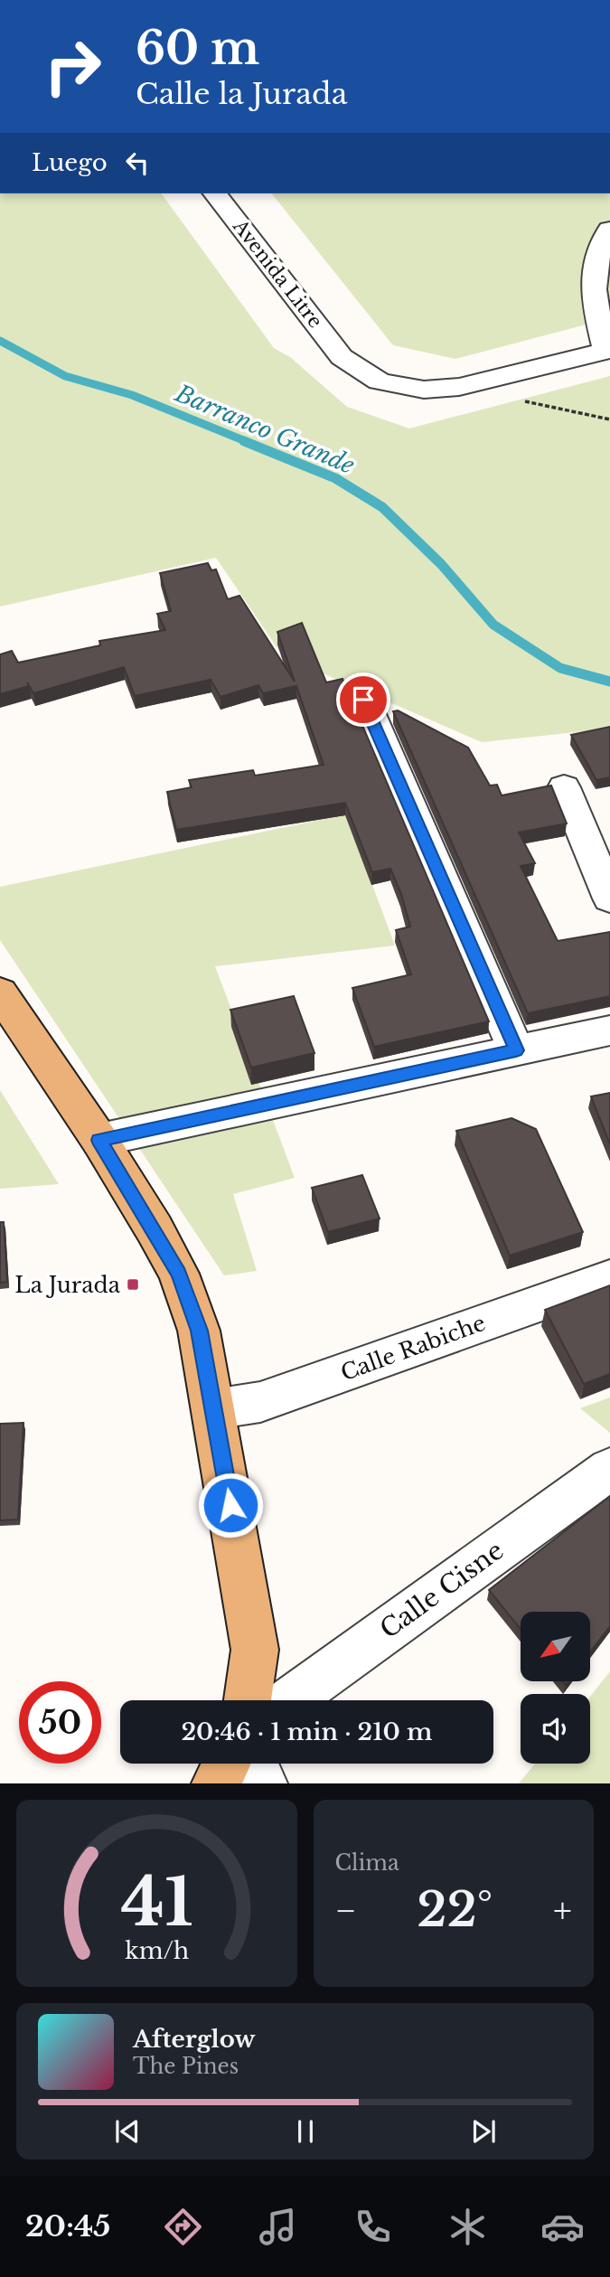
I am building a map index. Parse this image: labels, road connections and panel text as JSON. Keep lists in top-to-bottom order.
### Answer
{
  "streets": {
    "street": ["Avenida Litre", "Calle Rabiche", "Calle Cisne"]
  },
  "water": ["Barranco Grande"],
  "places": {
    "transit": ["La Jurada"]
  },
  "north": "bottom left",
  "page": {
    "turn": ["60 m", "Calle la Jurada"],
    "then": "Luego",
    "limit": "50",
    "trip": "20:46 · 1 min · 210 m",
    "tile": "Clima",
    "heat": ["−", "22°", "+"],
    "song": ["Afterglow", "The Pines"],
    "tabs": "20:45",
    "gauge": ["41", "km/h"]
  }
}
